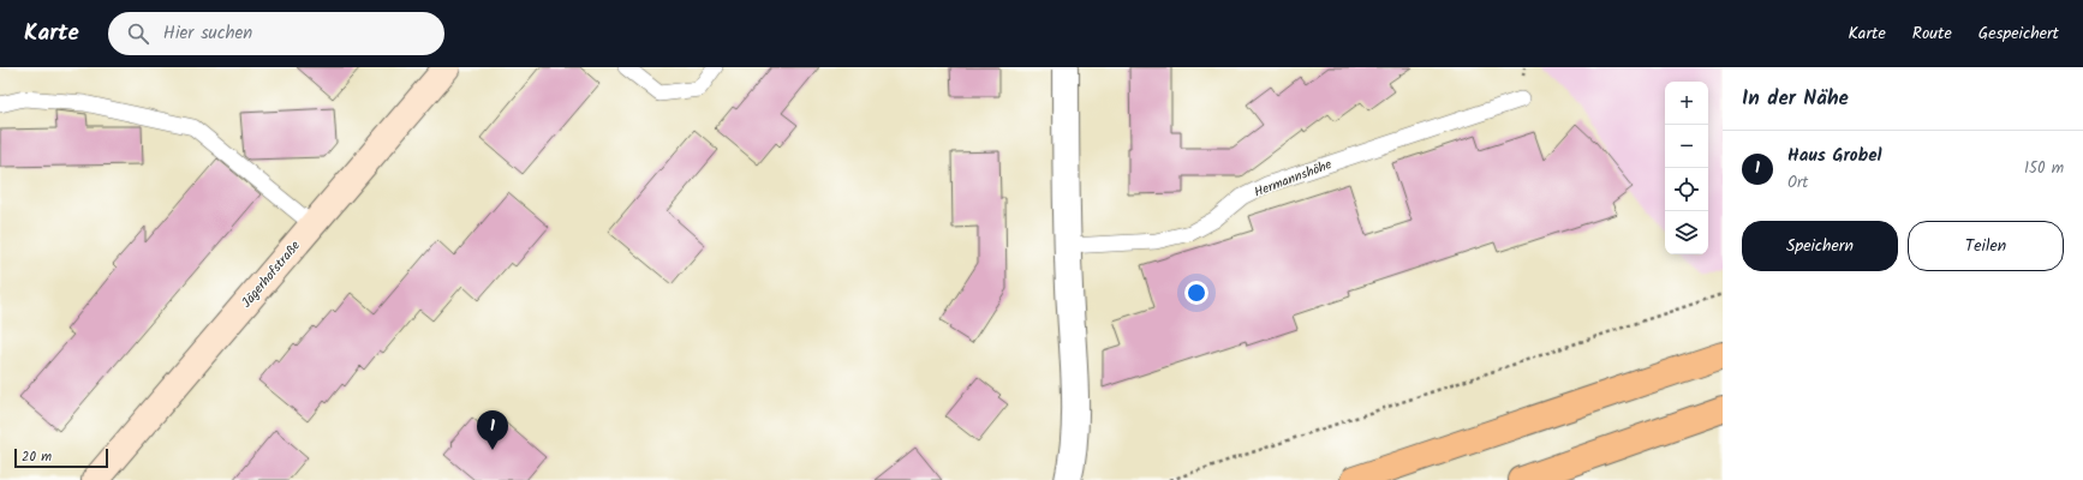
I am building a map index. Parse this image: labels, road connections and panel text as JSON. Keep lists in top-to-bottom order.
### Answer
{
  "streets": {
    "main road": ["Jägerhofstraße"],
    "lane": ["Hermannshöhe"]
  },
  "scale_bar": "20 m",
  "page": {
    "header": "Karte",
    "search": "Hier suchen",
    "nav": ["Karte", "Route", "Gespeichert"],
    "heading": "In der Nähe",
    "map_buttons": ["+", "−"],
    "list": [
      {
        "mark": "1",
        "name": "Haus Grobel",
        "note": "Ort",
        "value": "150 m"
      }
    ],
    "buttons": ["Speichern", "Teilen"],
    "pins": "1",
    "scale": "20 m"
  }
}
